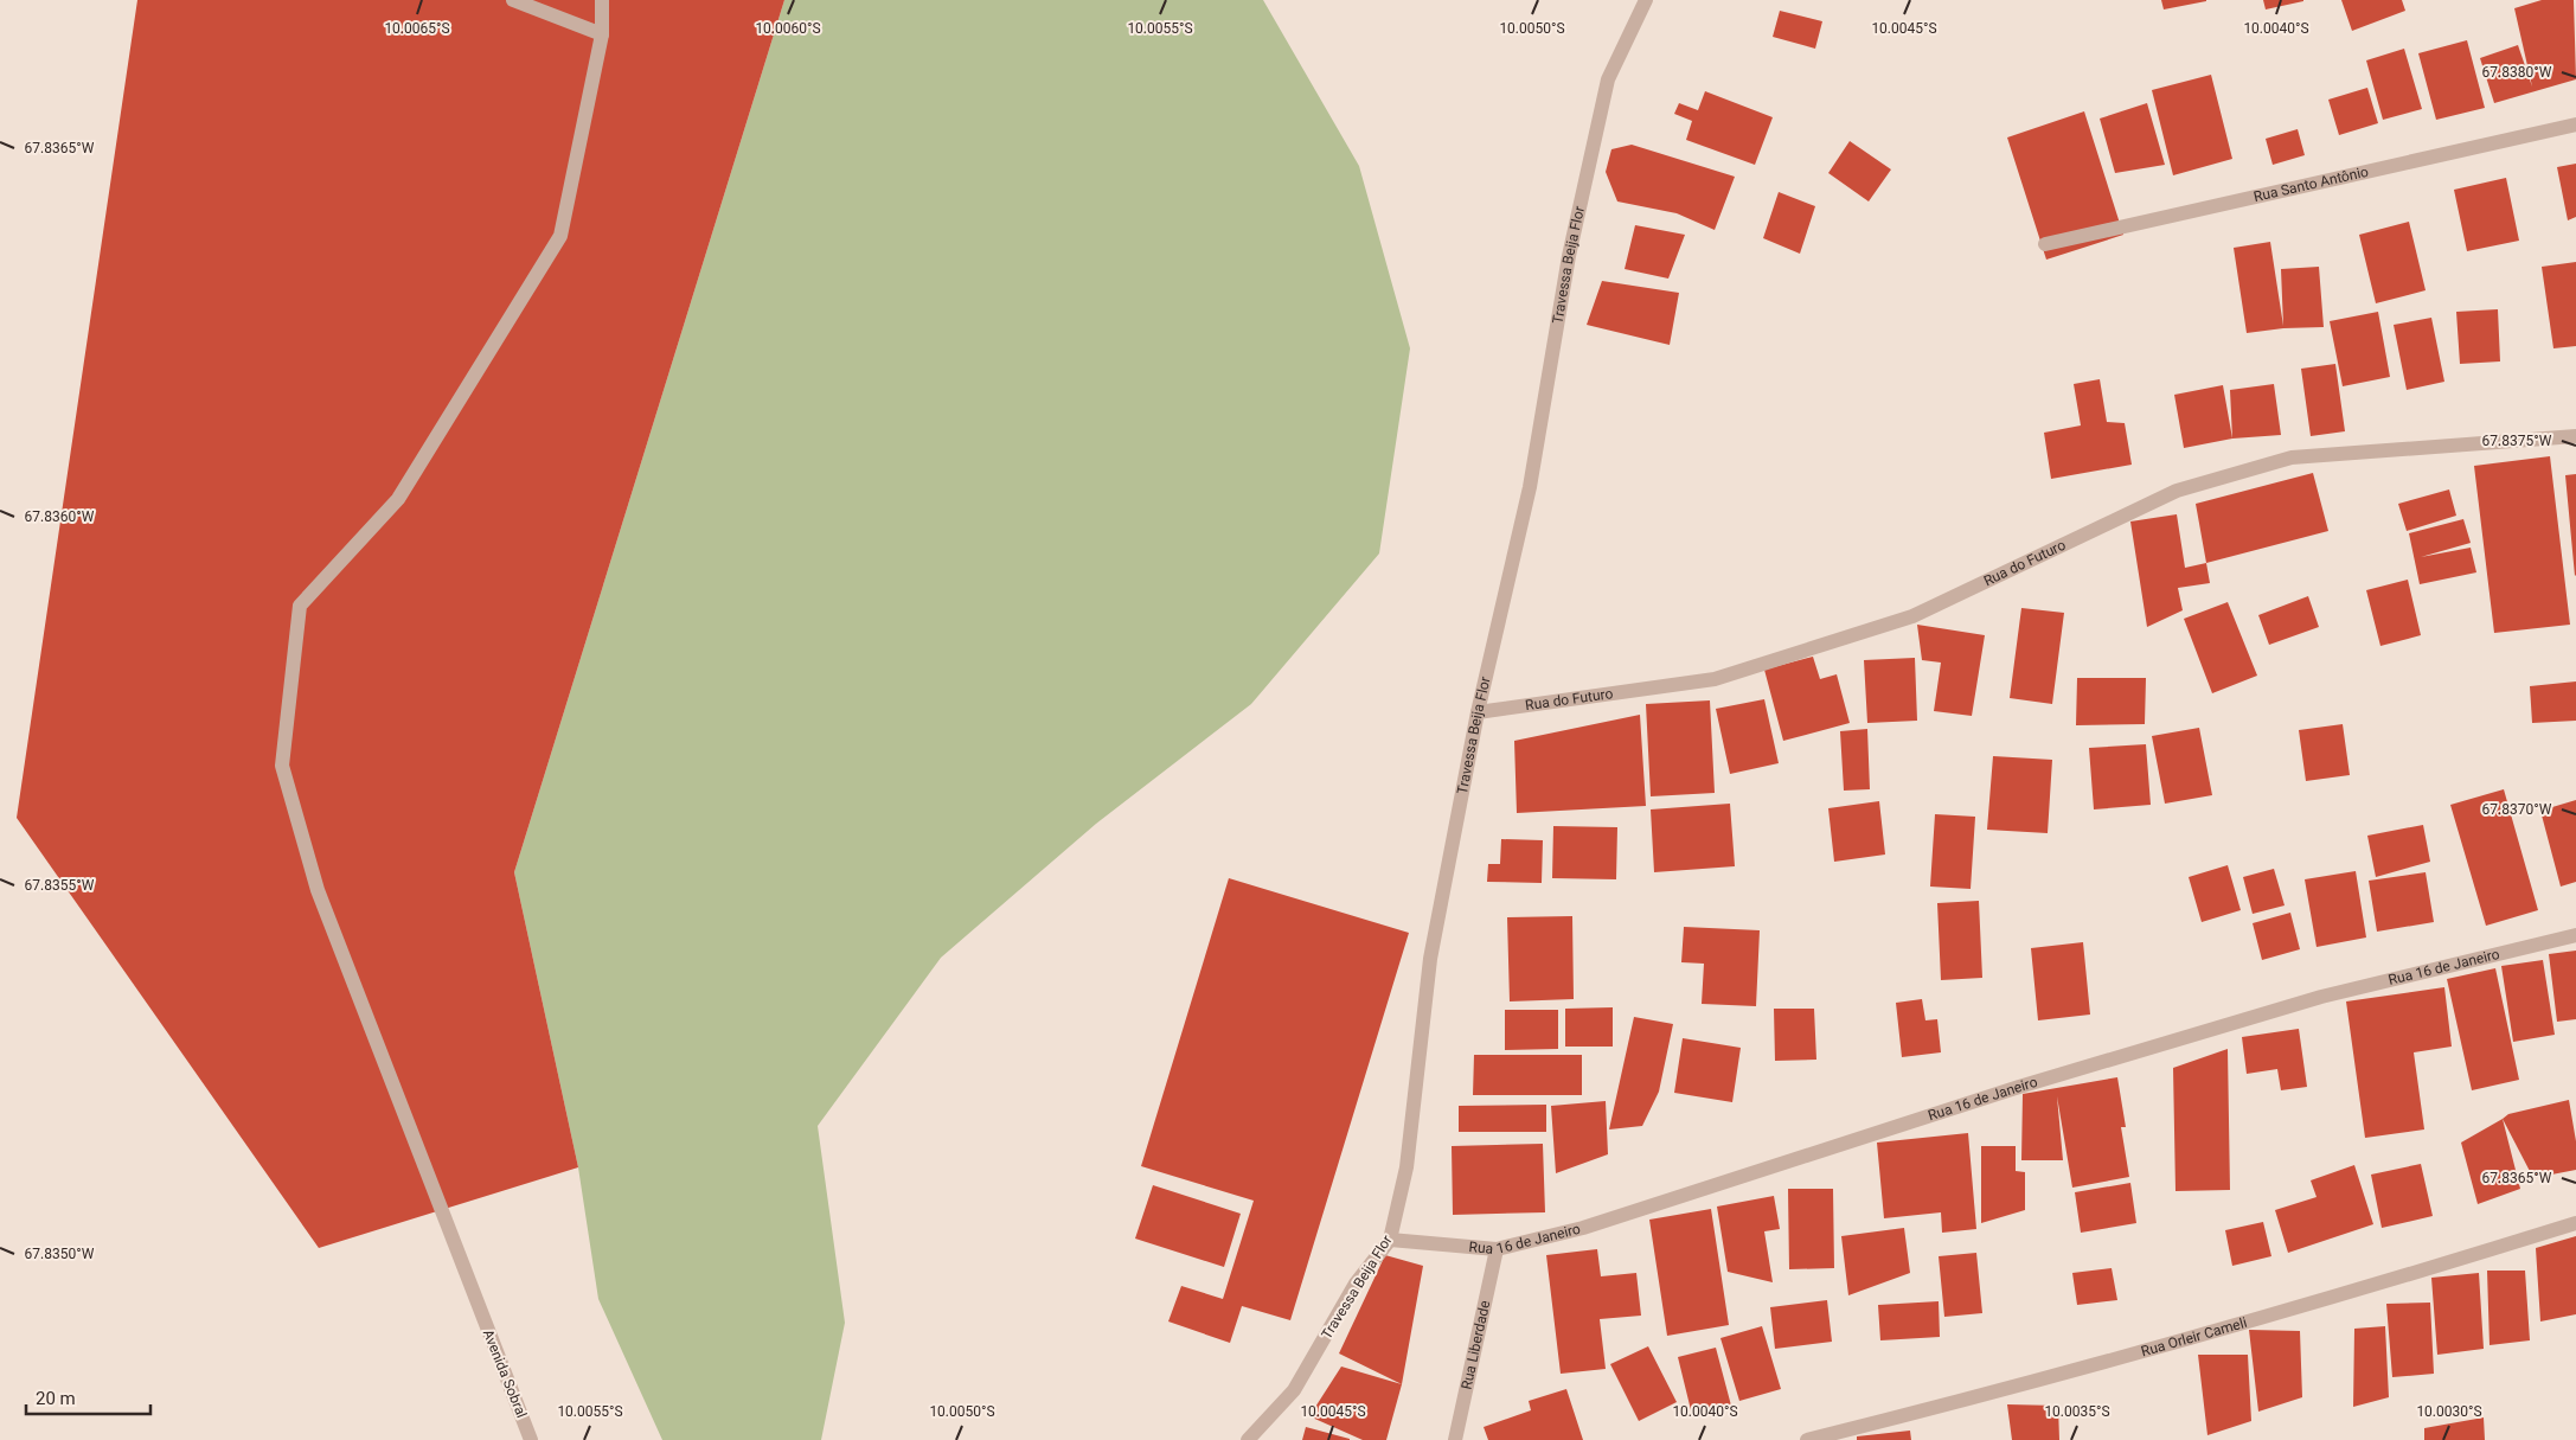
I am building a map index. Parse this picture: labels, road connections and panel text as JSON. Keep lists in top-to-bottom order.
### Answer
{
  "streets": {
    "street": [
      "Rua Santo Antônio",
      "Travessa Beija Flor",
      "Rua do Futuro",
      "Rua 16 de Janeiro",
      "Rua Orleir Cameli",
      "Rua Liberdade",
      "Avenida Sobral"
    ]
  },
  "crossings": [
    ["Travessa Beija Flor", "Rua do Futuro"],
    ["Travessa Beija Flor", "Rua 16 de Janeiro"],
    ["Rua 16 de Janeiro", "Rua Liberdade"]
  ],
  "scale_bar": "20 m",
  "coordinates": [
    "10.0060°S",
    "10.0055°S",
    "10.0050°S",
    "10.0040°S",
    "10.0065°S",
    "10.0045°S",
    "67.8380°W",
    "67.8365°W",
    "67.8375°W",
    "67.8360°W",
    "67.8370°W",
    "67.8355°W",
    "67.8350°W",
    "10.0035°S",
    "10.0030°S"
  ]
}
